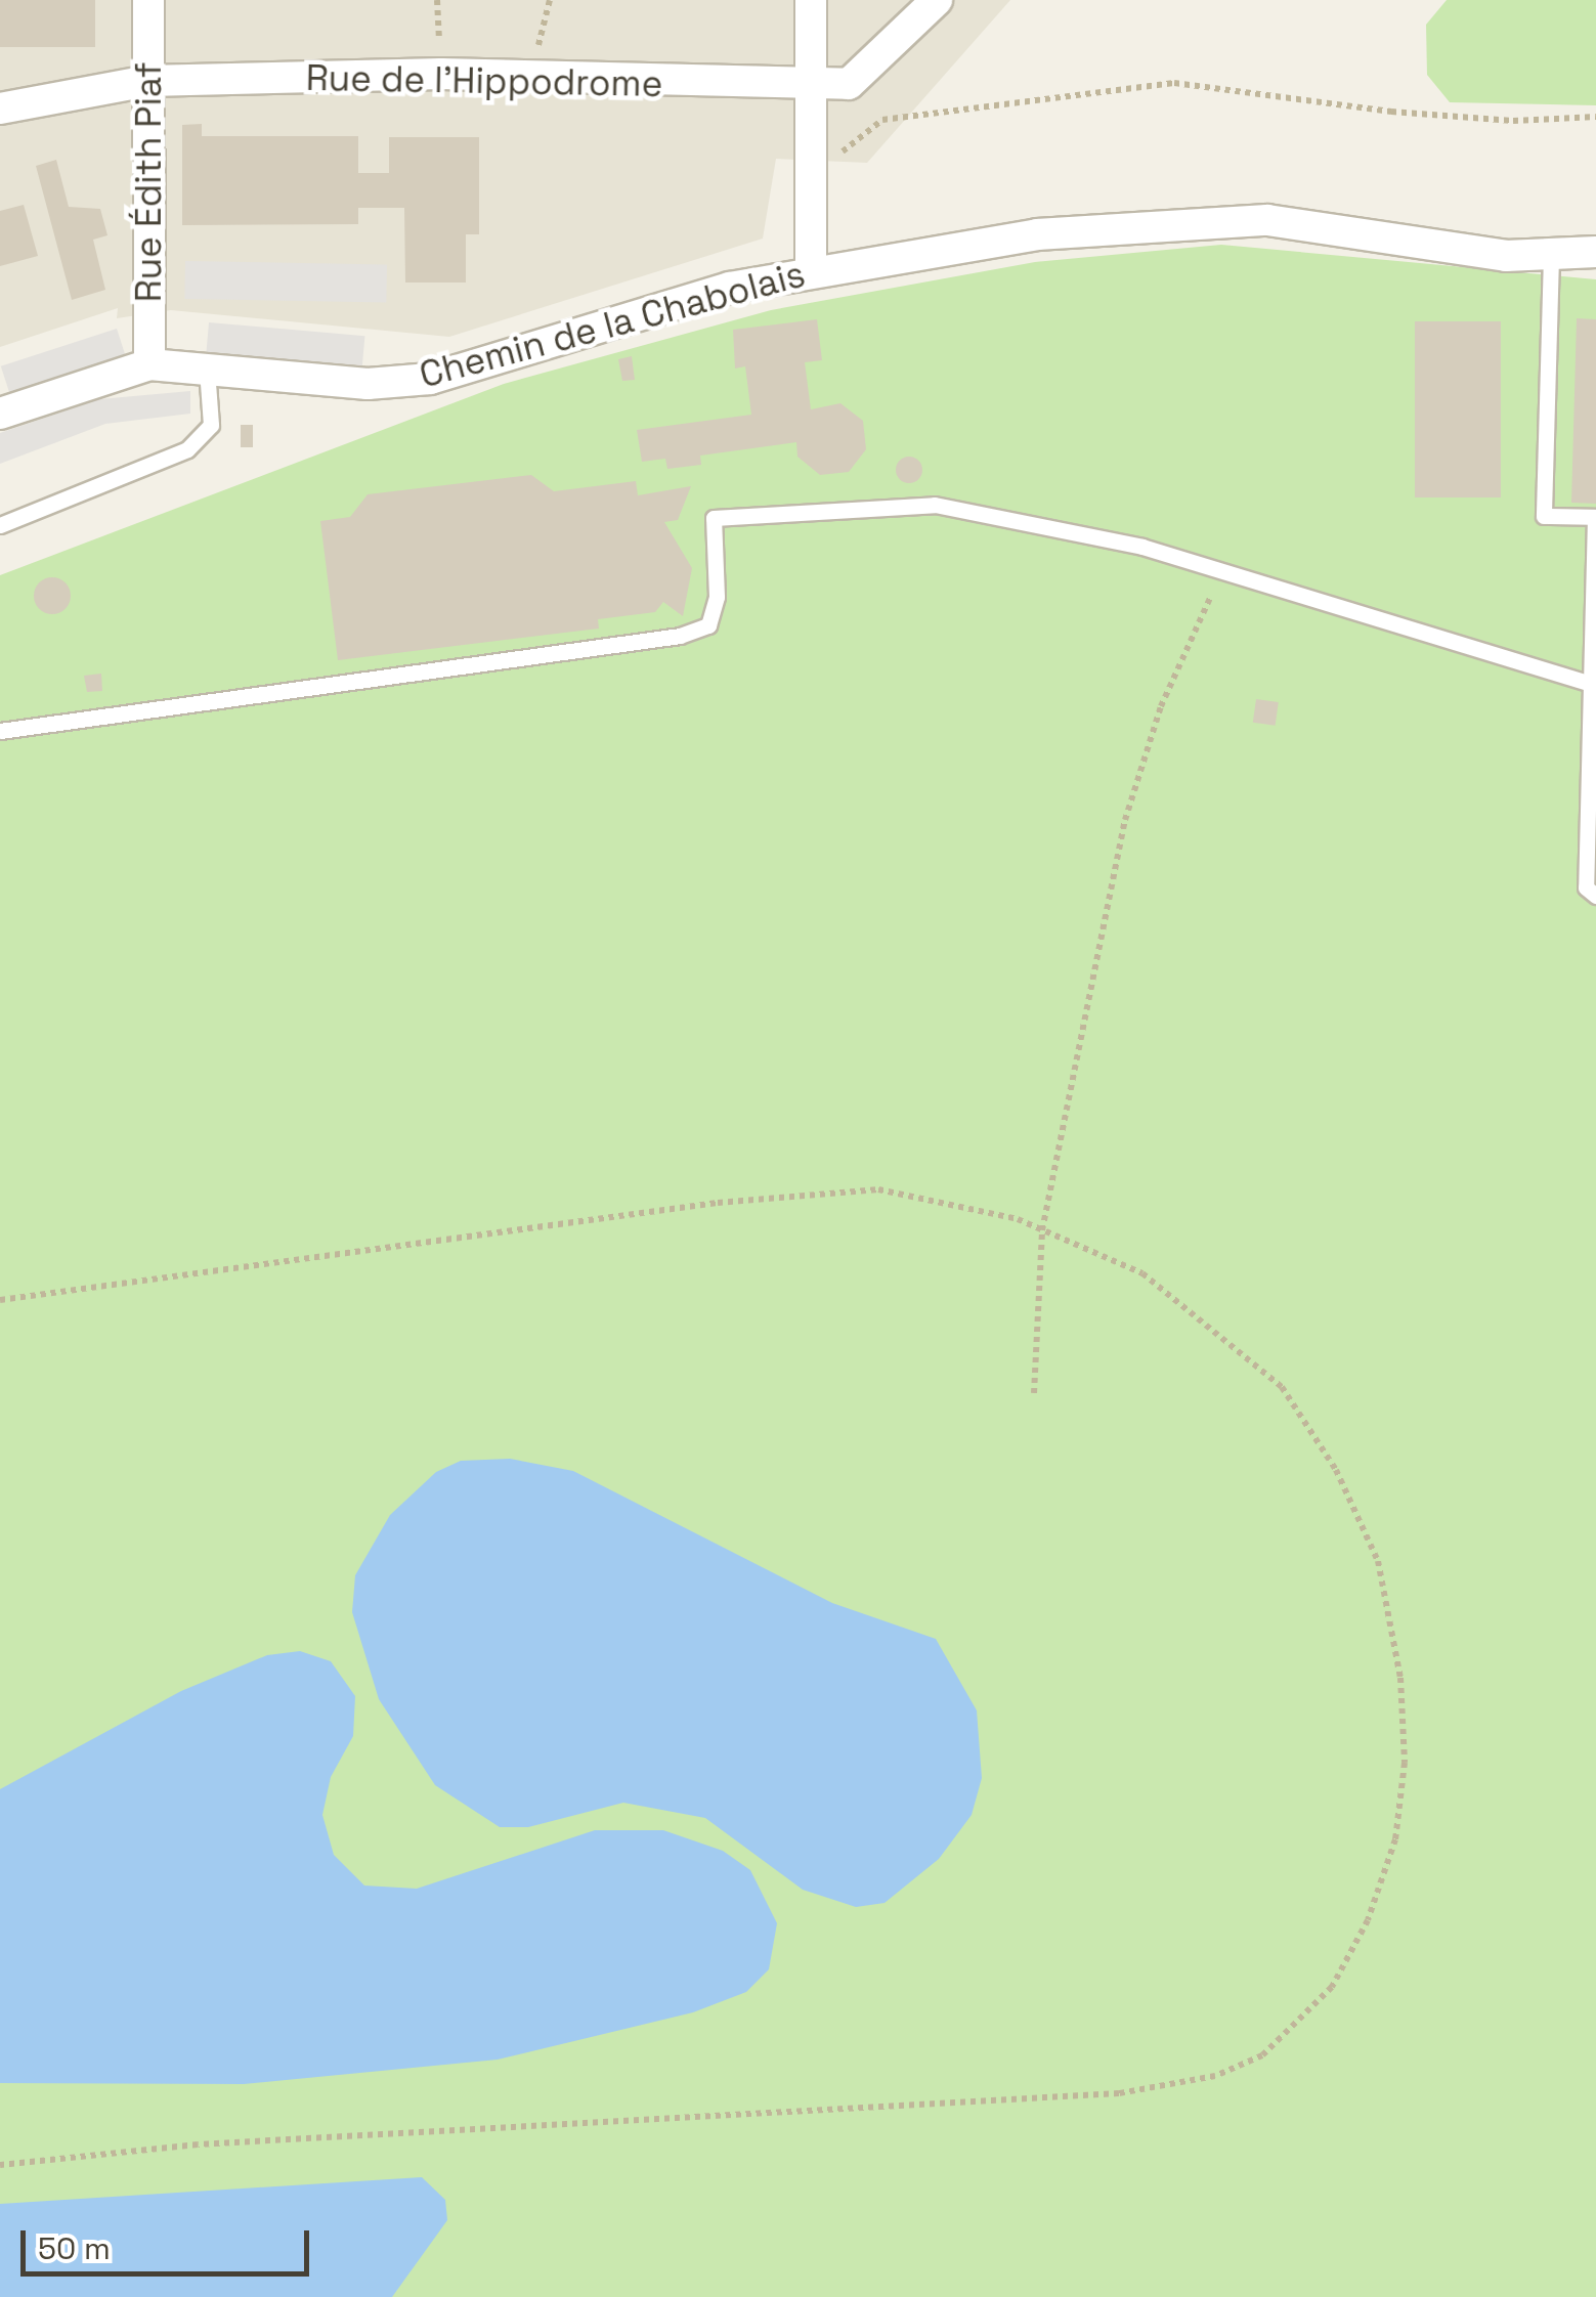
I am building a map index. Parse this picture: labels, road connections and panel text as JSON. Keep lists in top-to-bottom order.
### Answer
{
  "streets": {
    "street": ["Rue de l'Hippodrome", "Rue Édith Piaf", "Chemin de la Chabolais"]
  },
  "crossings": [
    ["Rue de l'Hippodrome", "Rue Édith Piaf"],
    ["Rue Édith Piaf", "Chemin de la Chabolais"]
  ],
  "scale_bar": "50 m"
}
